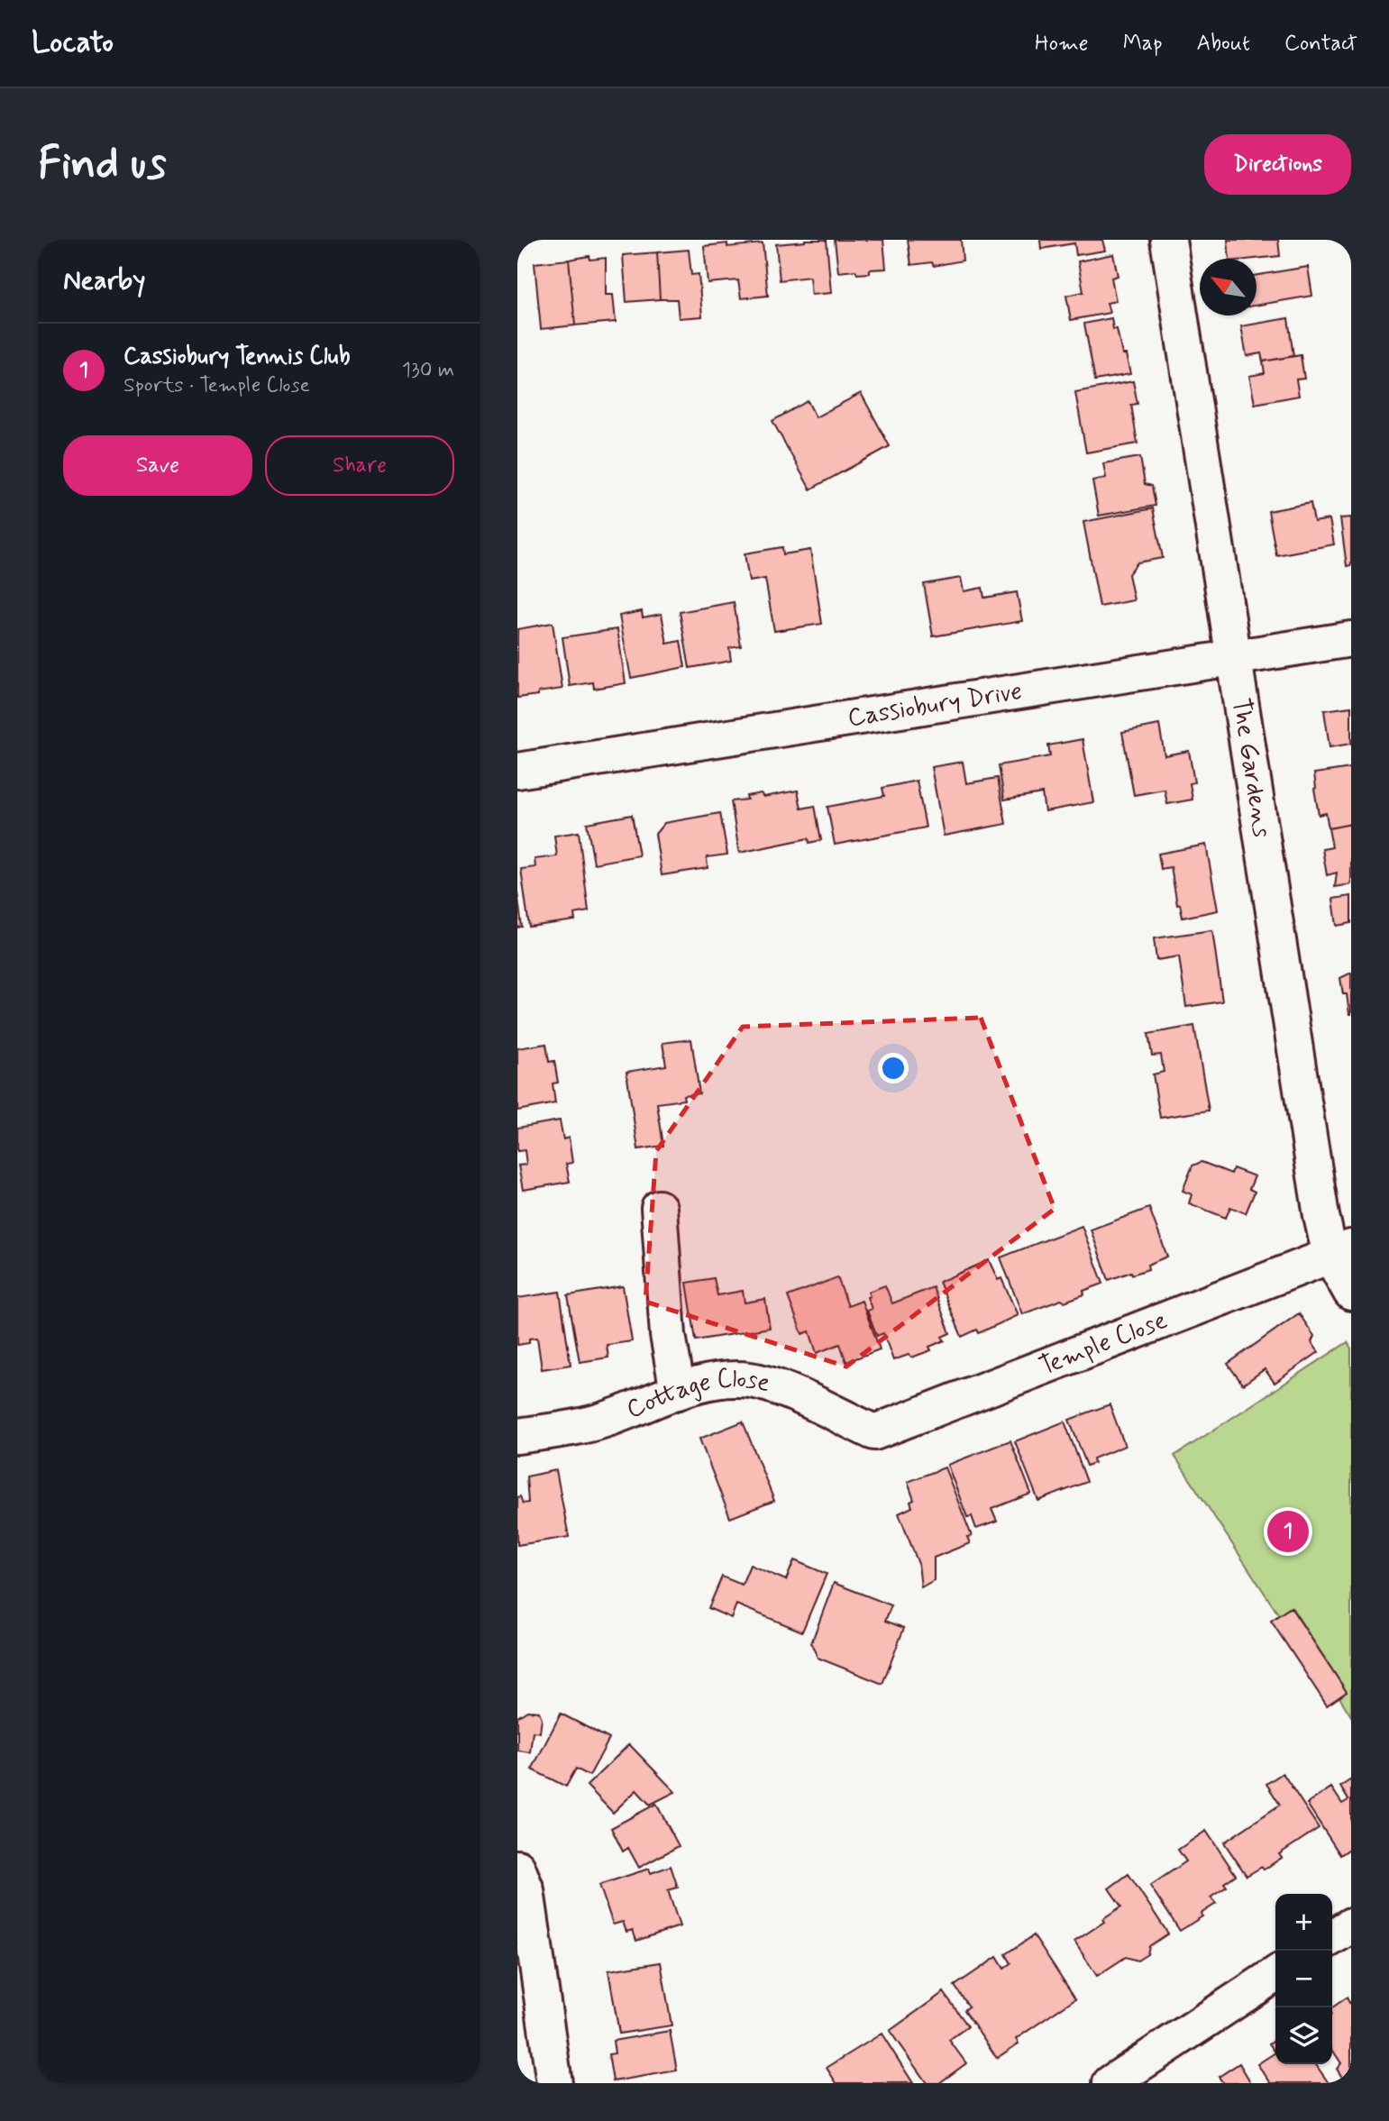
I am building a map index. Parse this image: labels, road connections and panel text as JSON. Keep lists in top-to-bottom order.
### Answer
{
  "streets": {
    "street": [
      "Cassiobury Drive",
      "The Gardens",
      "Temple Close",
      "Cottage Close"
    ]
  },
  "crossings": [
    ["Cassiobury Drive", "The Gardens"],
    ["The Gardens", "Temple Close"],
    ["Temple Close", "Cottage Close"]
  ],
  "north": "top left",
  "page": {
    "header": "Locato",
    "nav": [
      "Home",
      "Map",
      "About",
      "Contact"
    ],
    "buttons": [
      "Directions",
      ["Save", "Share"]
    ],
    "title": "Find us",
    "heading": "Nearby",
    "list": [
      {
        "mark": "1",
        "name": "Cassiobury Tennis Club",
        "note": "Sports · Temple Close",
        "value": "130 m"
      }
    ],
    "pins": "1",
    "map_buttons": ["+", "−"]
  }
}
